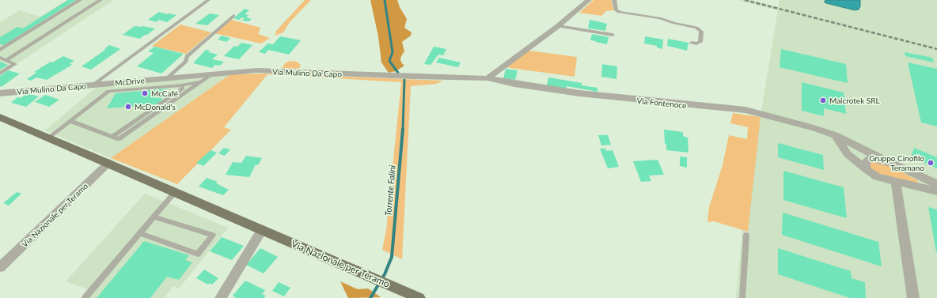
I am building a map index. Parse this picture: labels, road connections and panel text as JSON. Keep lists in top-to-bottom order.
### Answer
{
  "streets": {
    "main road": ["Via Nazionale per Teramo"],
    "street": ["Via Mulino Da Capo", "Via Fontenoce"],
    "lane": ["McDrive"]
  },
  "crossings": [
    ["Via Mulino Da Capo", "Via Fontenoce"],
    ["McDrive", "Via Nazionale per Teramo"]
  ],
  "water": ["Torrente Falini"],
  "places": [
    "McCafé",
    "Maicrotek SRL",
    "McDonald's",
    "Gruppo Cinofilo Teramano"
  ]
}
